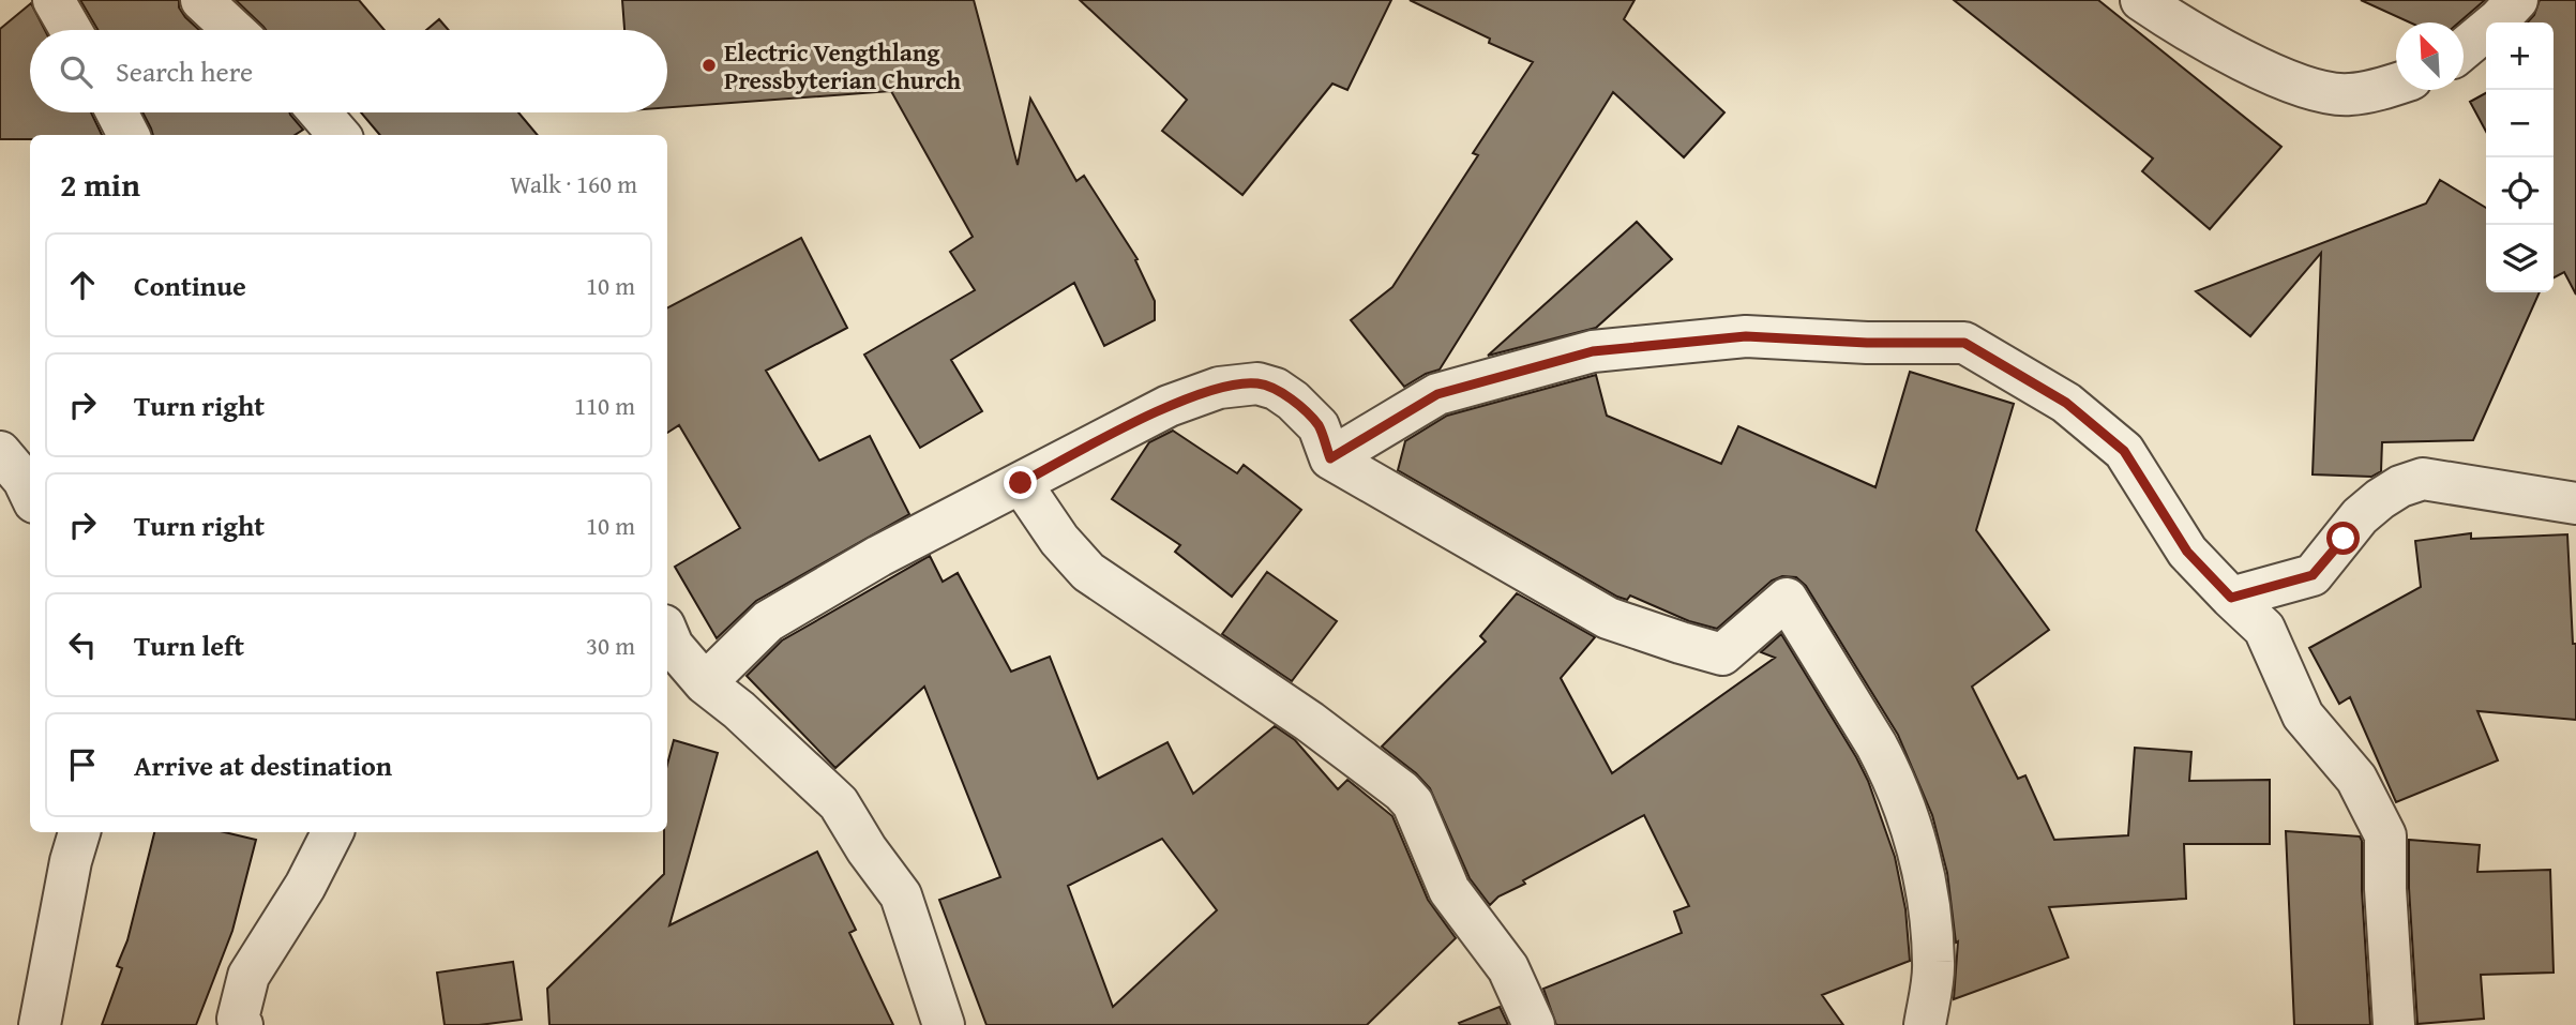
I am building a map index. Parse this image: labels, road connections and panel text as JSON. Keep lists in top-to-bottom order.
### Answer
{
  "places": ["Electric Vengthlang Pressbyterian Church"],
  "north": "top left",
  "page": {
    "map_buttons": ["+", "−"],
    "search": "Search here",
    "heading": ["2 min", "Walk · 160 m"],
    "list": [
      ["Continue", "10 m"],
      ["Turn right", "110 m"],
      ["Turn right", "10 m"],
      ["Turn left", "30 m"],
      "Arrive at destination"
    ]
  }
}
